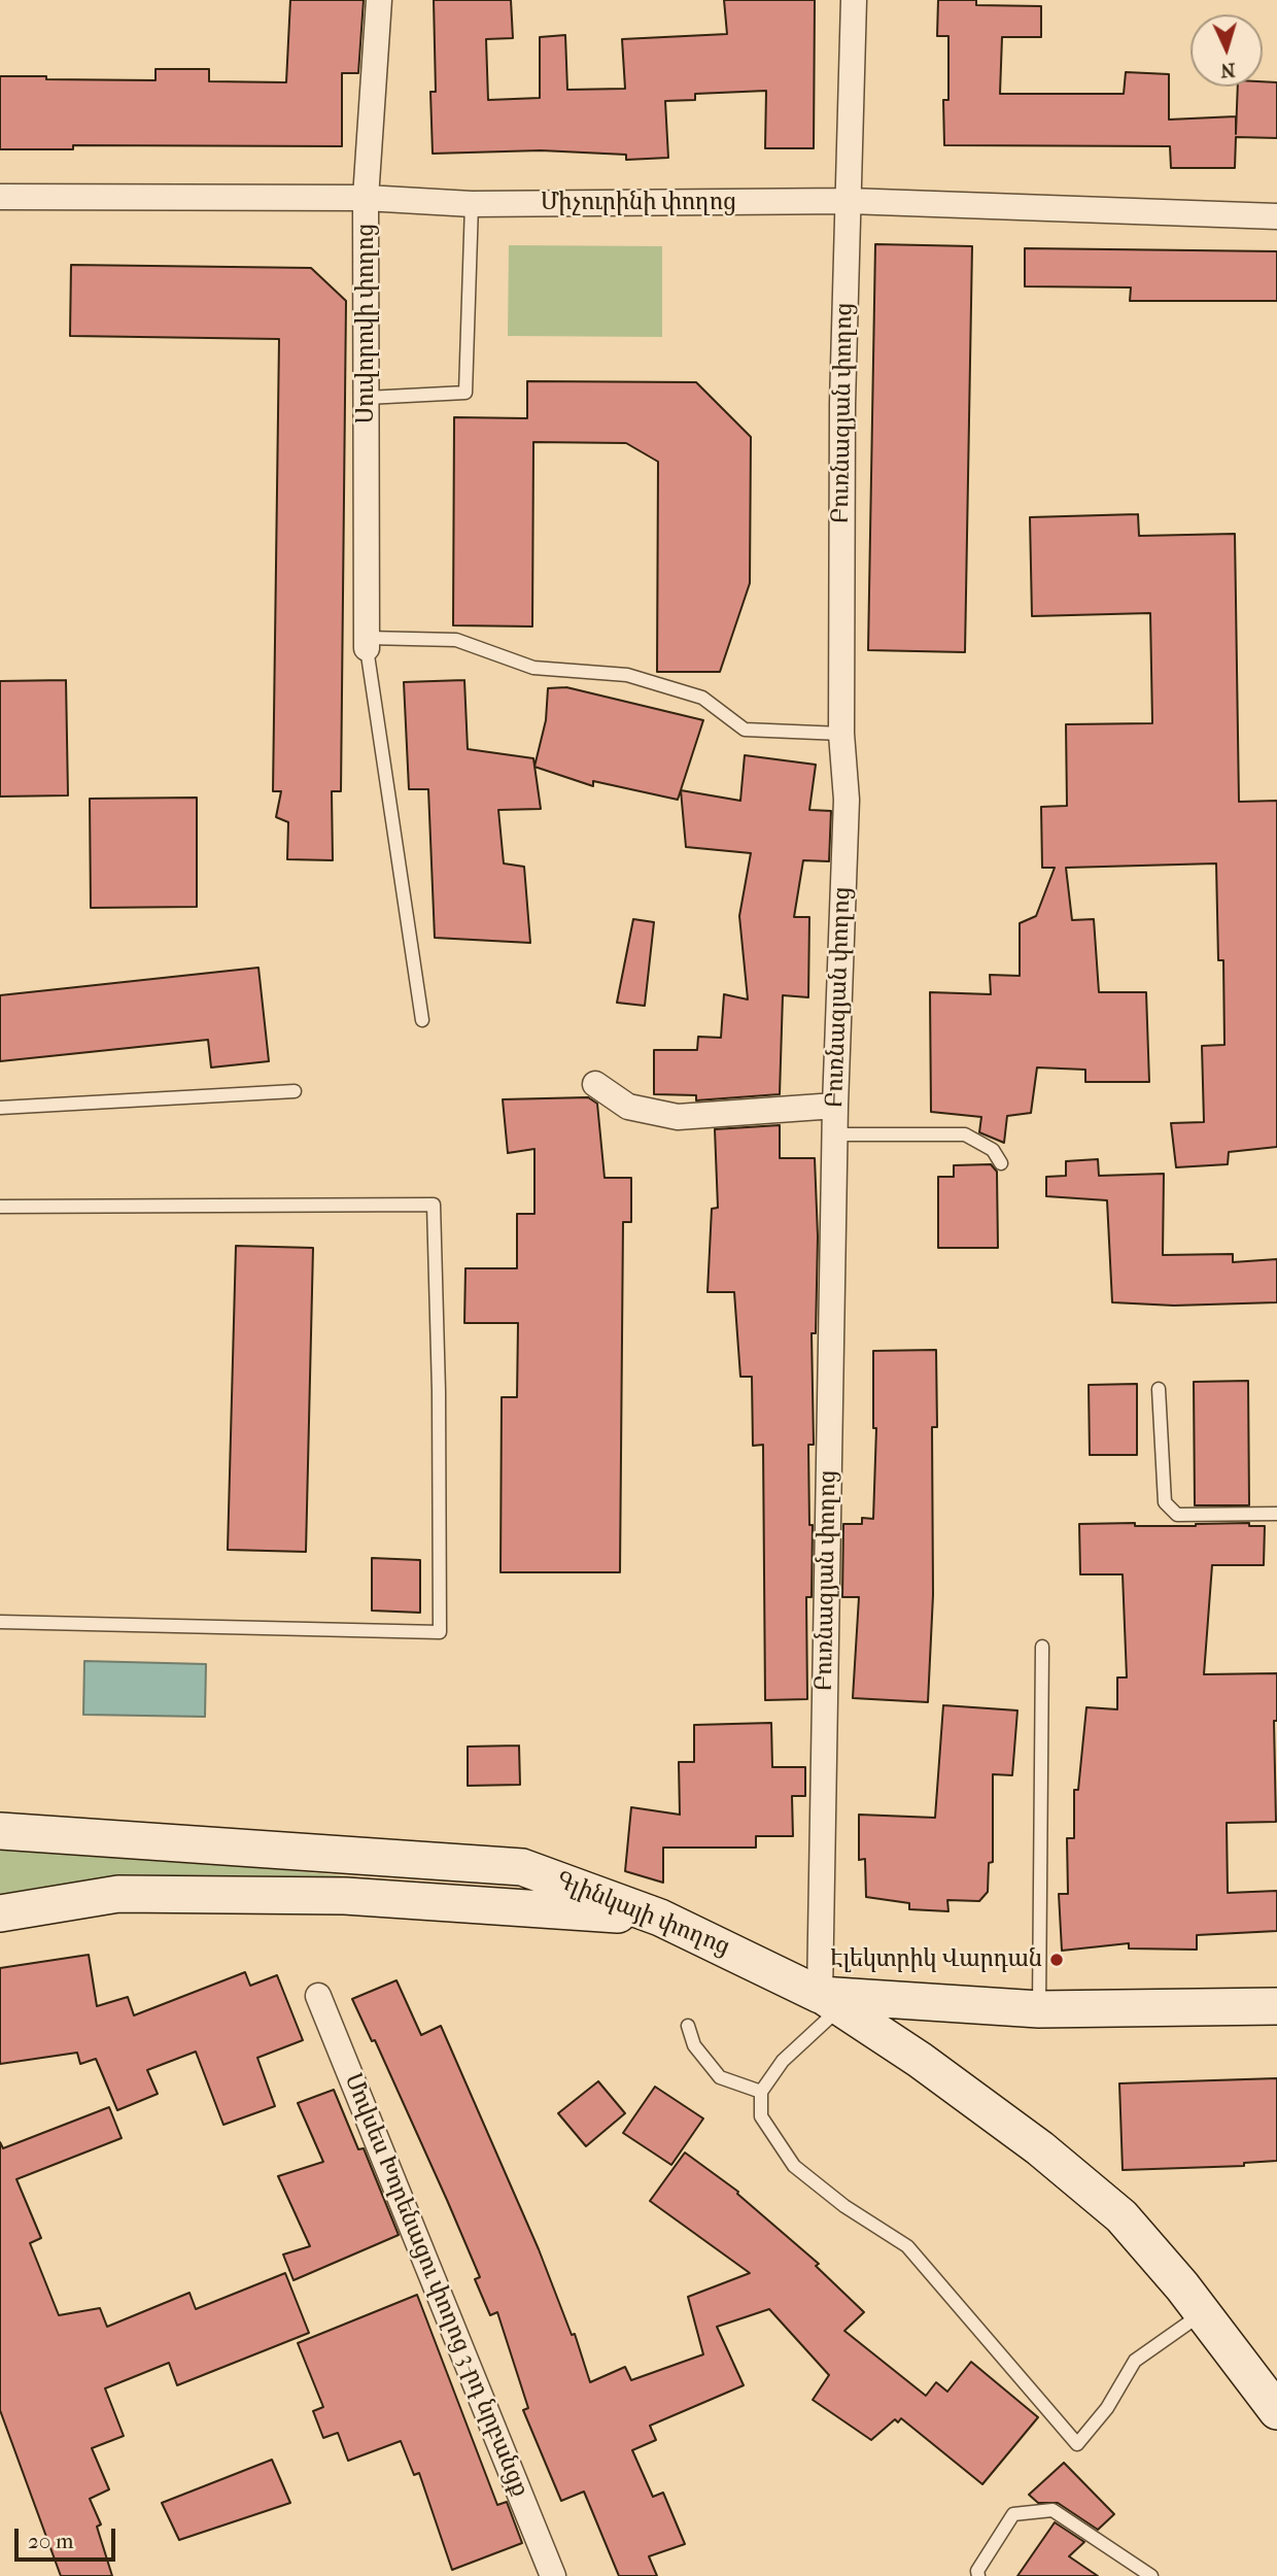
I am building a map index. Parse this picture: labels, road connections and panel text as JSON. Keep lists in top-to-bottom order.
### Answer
{
  "streets": {
    "main road": ["Գլինկայի փողոց"],
    "street": [
      "Միչուրինի փողոց",
      "Սուվորովի փողոց",
      "Բուռնազյան փողոց",
      "Մովսես Խորենացու փողոց 3-րդ նրբանցք"
    ]
  },
  "crossings": [
    ["Միչուրինի փողոց", "Սուվորովի փողոց"],
    ["Միչուրինի փողոց", "Բուռնազյան փողոց"],
    ["Բուռնազյան փողոց", "Գլինկայի փողոց"]
  ],
  "places": ["Էլեկտրիկ Վարդան"],
  "scale_bar": "20 m",
  "north": "bottom"
}
